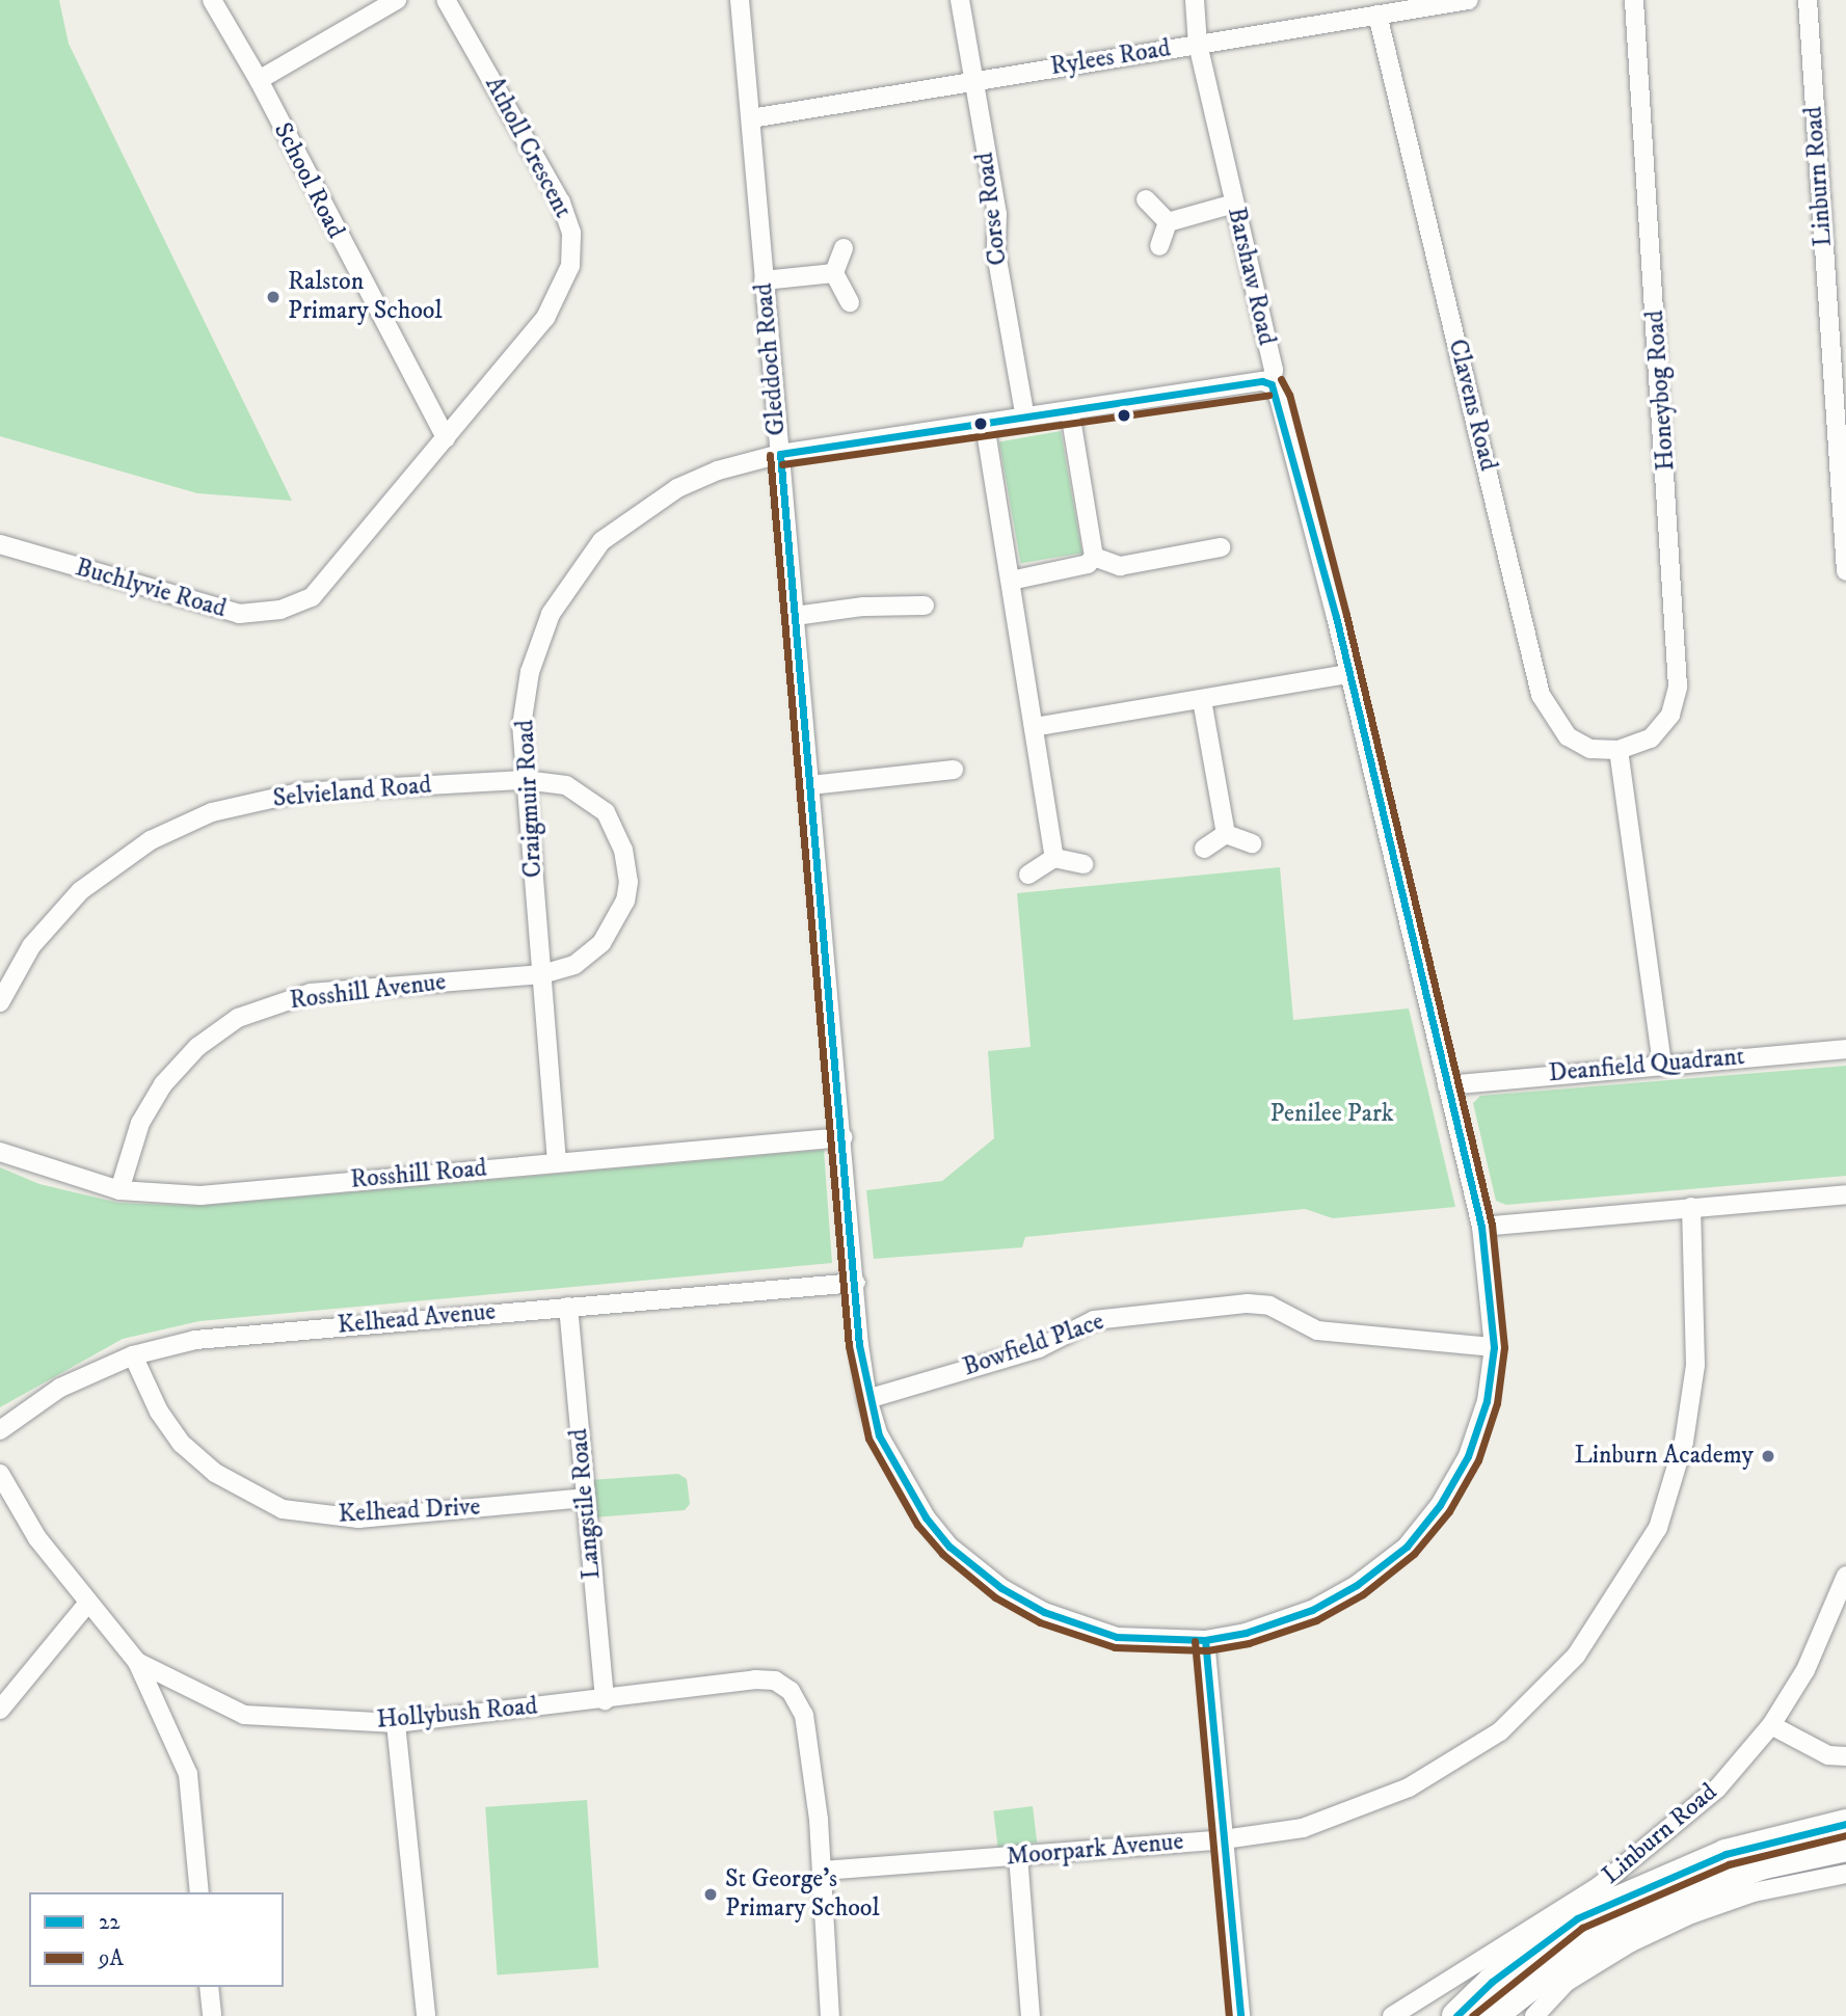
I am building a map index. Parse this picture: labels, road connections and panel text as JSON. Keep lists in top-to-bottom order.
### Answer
{
  "streets": {
    "street": [
      "Rylees Road",
      "Atholl Crescent",
      "Linburn Road",
      "School Road",
      "Corse Road",
      "Barshaw Road",
      "Gleddoch Road",
      "Honeybog Road",
      "Clavens Road",
      "Buchlyvie Road",
      "Selvieland Road",
      "Craigmuir Road",
      "Rosshill Avenue",
      "Deanfield Quadrant",
      "Rosshill Road",
      "Kelhead Avenue",
      "Bowfield Place",
      "Langstile Road",
      "Kelhead Drive",
      "Hollybush Road",
      "Moorpark Avenue"
    ]
  },
  "crossings": [
    ["Rylees Road", "Corse Road"],
    ["Rylees Road", "Barshaw Road"],
    ["Rylees Road", "Gleddoch Road"],
    ["Rylees Road", "Clavens Road"],
    ["Atholl Crescent", "School Road"],
    ["Atholl Crescent", "Buchlyvie Road"],
    ["School Road", "Buchlyvie Road"],
    ["Corse Road", "Craigmuir Road"],
    ["Barshaw Road", "Gleddoch Road"],
    ["Barshaw Road", "Craigmuir Road"],
    ["Barshaw Road", "Deanfield Quadrant"],
    ["Barshaw Road", "Bowfield Place"],
    ["Gleddoch Road", "Craigmuir Road"],
    ["Gleddoch Road", "Rosshill Road"],
    ["Gleddoch Road", "Kelhead Avenue"],
    ["Gleddoch Road", "Bowfield Place"],
    ["Honeybog Road", "Clavens Road"],
    ["Selvieland Road", "Craigmuir Road"],
    ["Selvieland Road", "Rosshill Avenue"],
    ["Craigmuir Road", "Rosshill Avenue"],
    ["Craigmuir Road", "Rosshill Road"],
    ["Rosshill Avenue", "Rosshill Road"],
    ["Kelhead Avenue", "Langstile Road"],
    ["Kelhead Avenue", "Kelhead Drive"],
    ["Langstile Road", "Kelhead Drive"],
    ["Langstile Road", "Hollybush Road"],
    ["Hollybush Road", "Moorpark Avenue"]
  ],
  "parks": ["Penilee Park"],
  "places": ["Ralston Primary School", "Linburn Academy", "St George's Primary School"],
  "lines": ["transit line 9A", "transit line 22"],
  "legend": ["22", "9A"]
}
